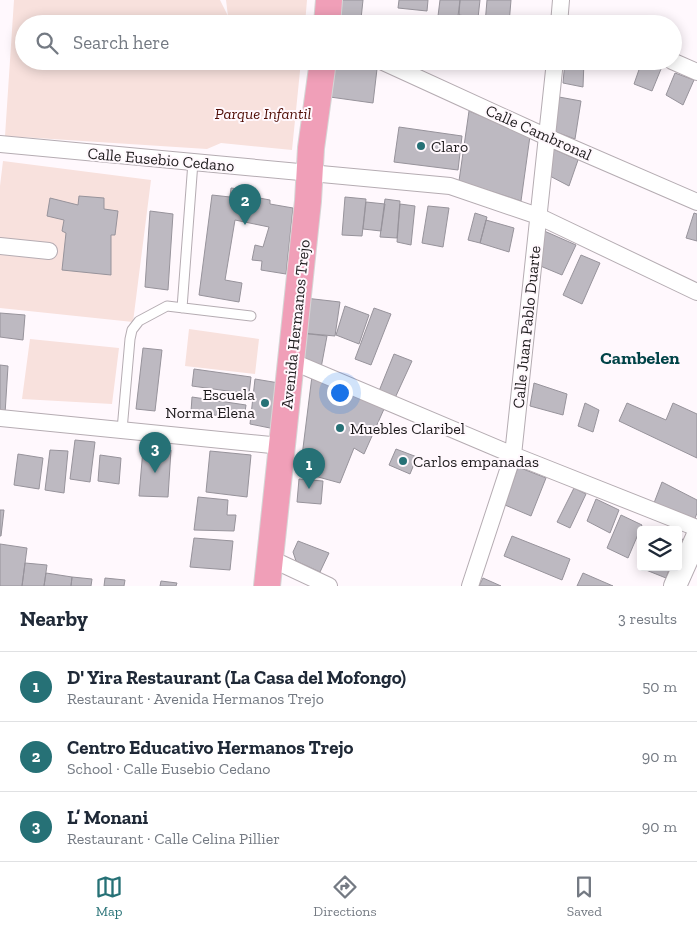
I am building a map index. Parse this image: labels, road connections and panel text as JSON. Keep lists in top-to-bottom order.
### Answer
{
  "streets": {
    "main road": ["Avenida Hermanos Trejo"],
    "street": ["Calle Cambronal", "Calle Eusebio Cedano", "Calle Juan Pablo Duarte"]
  },
  "crossings": [
    ["Calle Cambronal", "Calle Juan Pablo Duarte"],
    ["Calle Eusebio Cedano", "Avenida Hermanos Trejo"],
    ["Calle Eusebio Cedano", "Calle Juan Pablo Duarte"]
  ],
  "districts": ["Cambelen"],
  "parks": ["Parque Infantil"],
  "places": [
    "Claro",
    "Escuela Norma Elena",
    "Muebles Claribel",
    "Carlos empanadas"
  ],
  "page": {
    "search": "Search here",
    "pins": ["2", "3", "1"],
    "heading": ["Nearby", "3 results"],
    "list": [
      {
        "mark": "1",
        "name": "D' Yira Restaurant (La Casa del Mofongo)",
        "note": "Restaurant · Avenida Hermanos Trejo",
        "value": "50 m"
      },
      {
        "mark": "2",
        "name": "Centro Educativo Hermanos Trejo",
        "note": "School · Calle Eusebio Cedano",
        "value": "90 m"
      },
      {
        "mark": "3",
        "name": "L’ Monani",
        "note": "Restaurant · Calle Celina Pillier",
        "value": "90 m"
      }
    ],
    "nav": ["Map", "Directions", "Saved"]
  }
}
